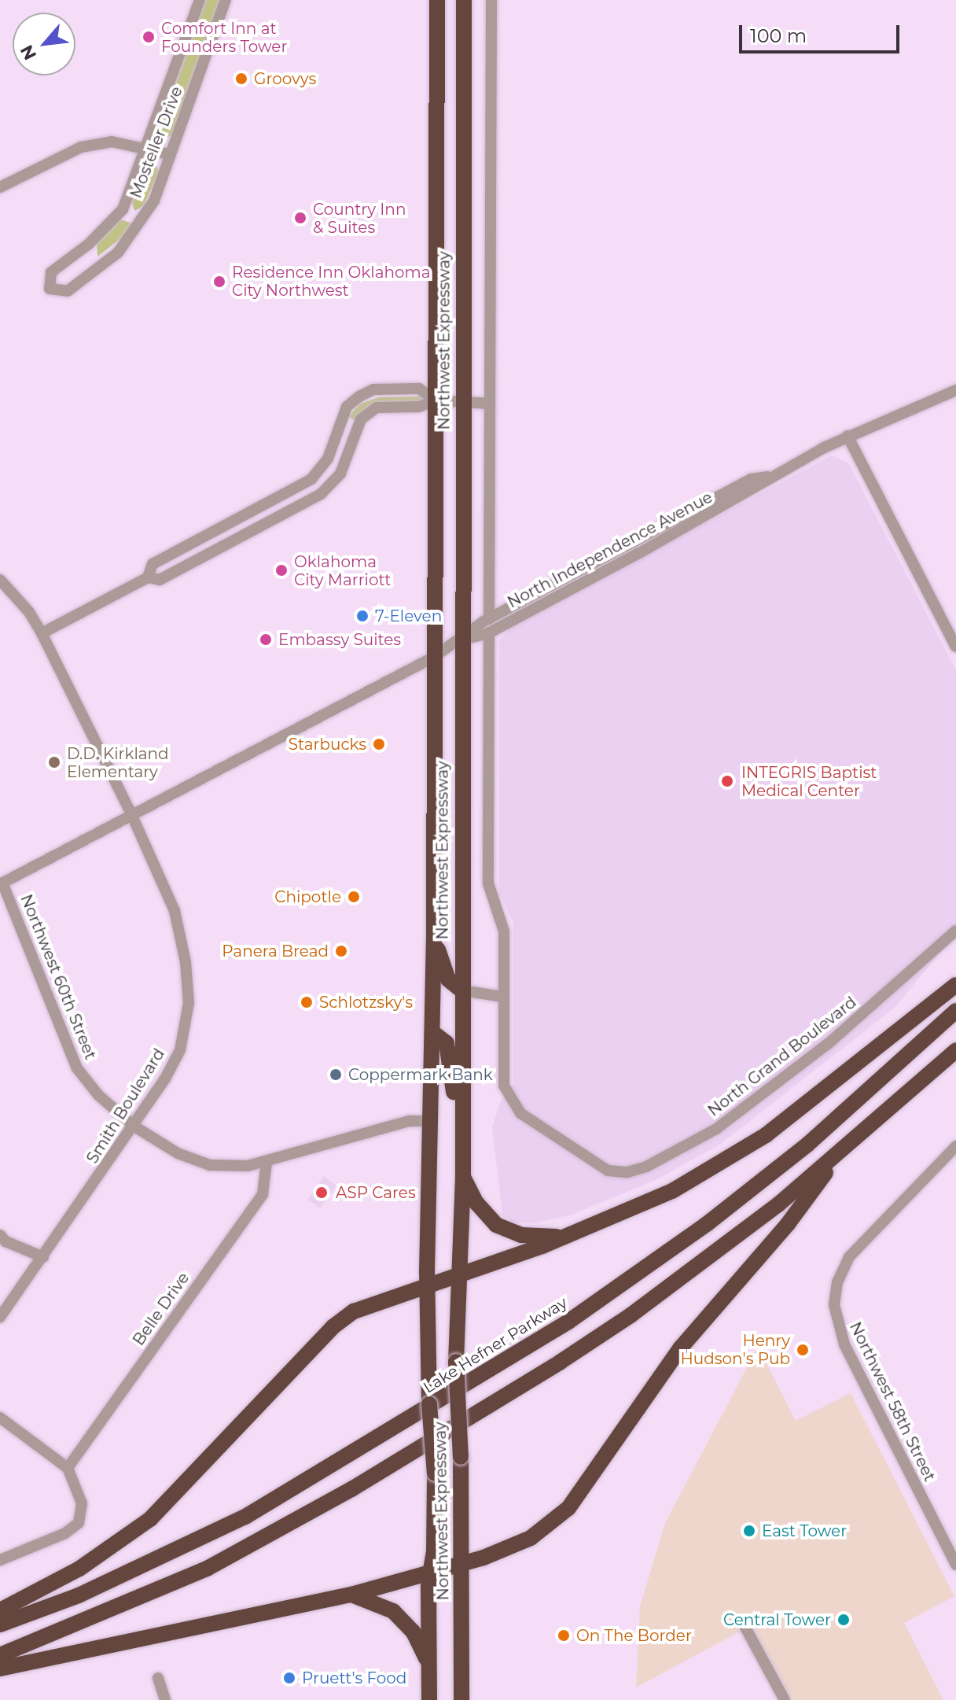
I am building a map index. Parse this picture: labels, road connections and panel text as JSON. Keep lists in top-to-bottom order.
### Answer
{
  "streets": {
    "highway": ["Northwest Expressway", "Lake Hefner Parkway"],
    "street": [
      "Mosteller Drive",
      "North Independence Avenue",
      "Northwest 60th Street",
      "North Grand Boulevard",
      "Smith Boulevard",
      "Belle Drive",
      "Northwest 58th Street"
    ]
  },
  "crossings": [
    ["Northwest Expressway", "North Independence Avenue"],
    ["Northwest Expressway", "Northwest 60th Street"],
    ["North Independence Avenue", "Northwest 60th Street"],
    ["North Independence Avenue", "Smith Boulevard"],
    ["Northwest 60th Street", "Smith Boulevard"],
    ["Northwest 60th Street", "Belle Drive"]
  ],
  "places": [
    "Comfort Inn at Founders Tower",
    "Groovys",
    "Country Inn & Suites",
    "Residence Inn Oklahoma City Northwest",
    "Oklahoma City Marriott",
    "7-Eleven",
    "Embassy Suites",
    "Starbucks",
    "D.D. Kirkland Elementary",
    "INTEGRIS Baptist Medical Center",
    "Chipotle",
    "Panera Bread",
    "Schlotzsky's",
    "Coppermark Bank",
    "ASP Cares",
    "Henry Hudson's Pub",
    "East Tower",
    "Central Tower",
    "On The Border",
    "Pruett's Food"
  ],
  "scale_bar": "100 m",
  "north": "bottom left"
}
